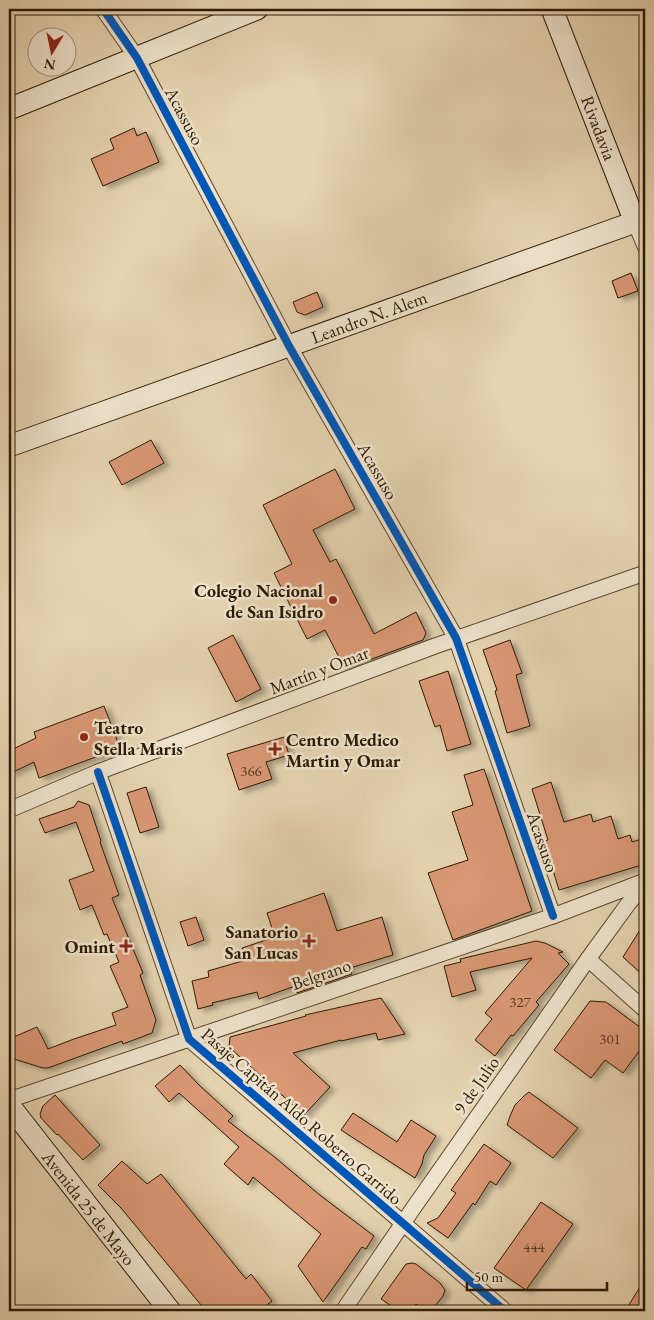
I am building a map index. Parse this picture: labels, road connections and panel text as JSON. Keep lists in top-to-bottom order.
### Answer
{
  "streets": {
    "main road": ["Rivadavia", "Leandro N. Alem", "Avenida 25 de Mayo"],
    "street": [
      "Acassuso",
      "Martín y Omar",
      "Belgrano",
      "9 de Julio",
      "Pasaje Capitán Aldo Roberto Garrido"
    ]
  },
  "crossings": [
    ["Acassuso", "Leandro N. Alem"],
    ["Acassuso", "Martín y Omar"],
    ["Acassuso", "Belgrano"],
    ["Rivadavia", "Leandro N. Alem"],
    ["Martín y Omar", "Pasaje Capitán Aldo Roberto Garrido"],
    ["Belgrano", "9 de Julio"],
    ["Belgrano", "Pasaje Capitán Aldo Roberto Garrido"],
    ["9 de Julio", "Pasaje Capitán Aldo Roberto Garrido"]
  ],
  "places": {
    "other": ["Colegio Nacional de San Isidro", "Teatro Stella Maris"],
    "health": ["Centro Medico Martin y Omar", "Sanatorio San Lucas", "Omint"]
  },
  "house_numbers": [
    "366",
    "327",
    "301",
    "444"
  ],
  "scale_bar": "50 m",
  "north": "bottom"
}
